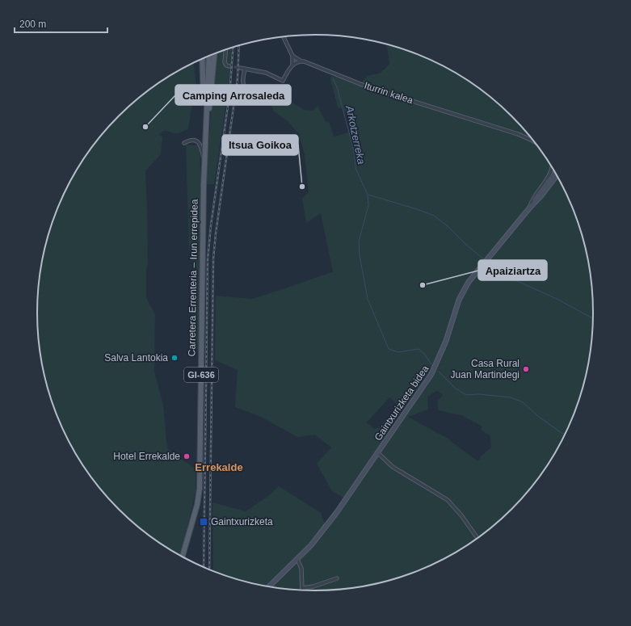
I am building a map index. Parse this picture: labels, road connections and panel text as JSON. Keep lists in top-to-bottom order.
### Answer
{
  "streets": {
    "main road": ["Carretera Errenteria – Irun errepidea", "GI-636", "Gaintxurizketa bidea"],
    "street": ["Iturrin kalea"]
  },
  "districts": ["Errekalde"],
  "water": ["Arkotzerreka"],
  "places": {
    "other": [
      "Camping Arrosaleda",
      "Itsua Goikoa",
      "Apaiziartza",
      "Salva Lantokia",
      "Casa Rural Juan Martindegi",
      "Hotel Errekalde"
    ],
    "transit": ["Gaintxurizketa"]
  },
  "scale_bar": "200 m"
}
